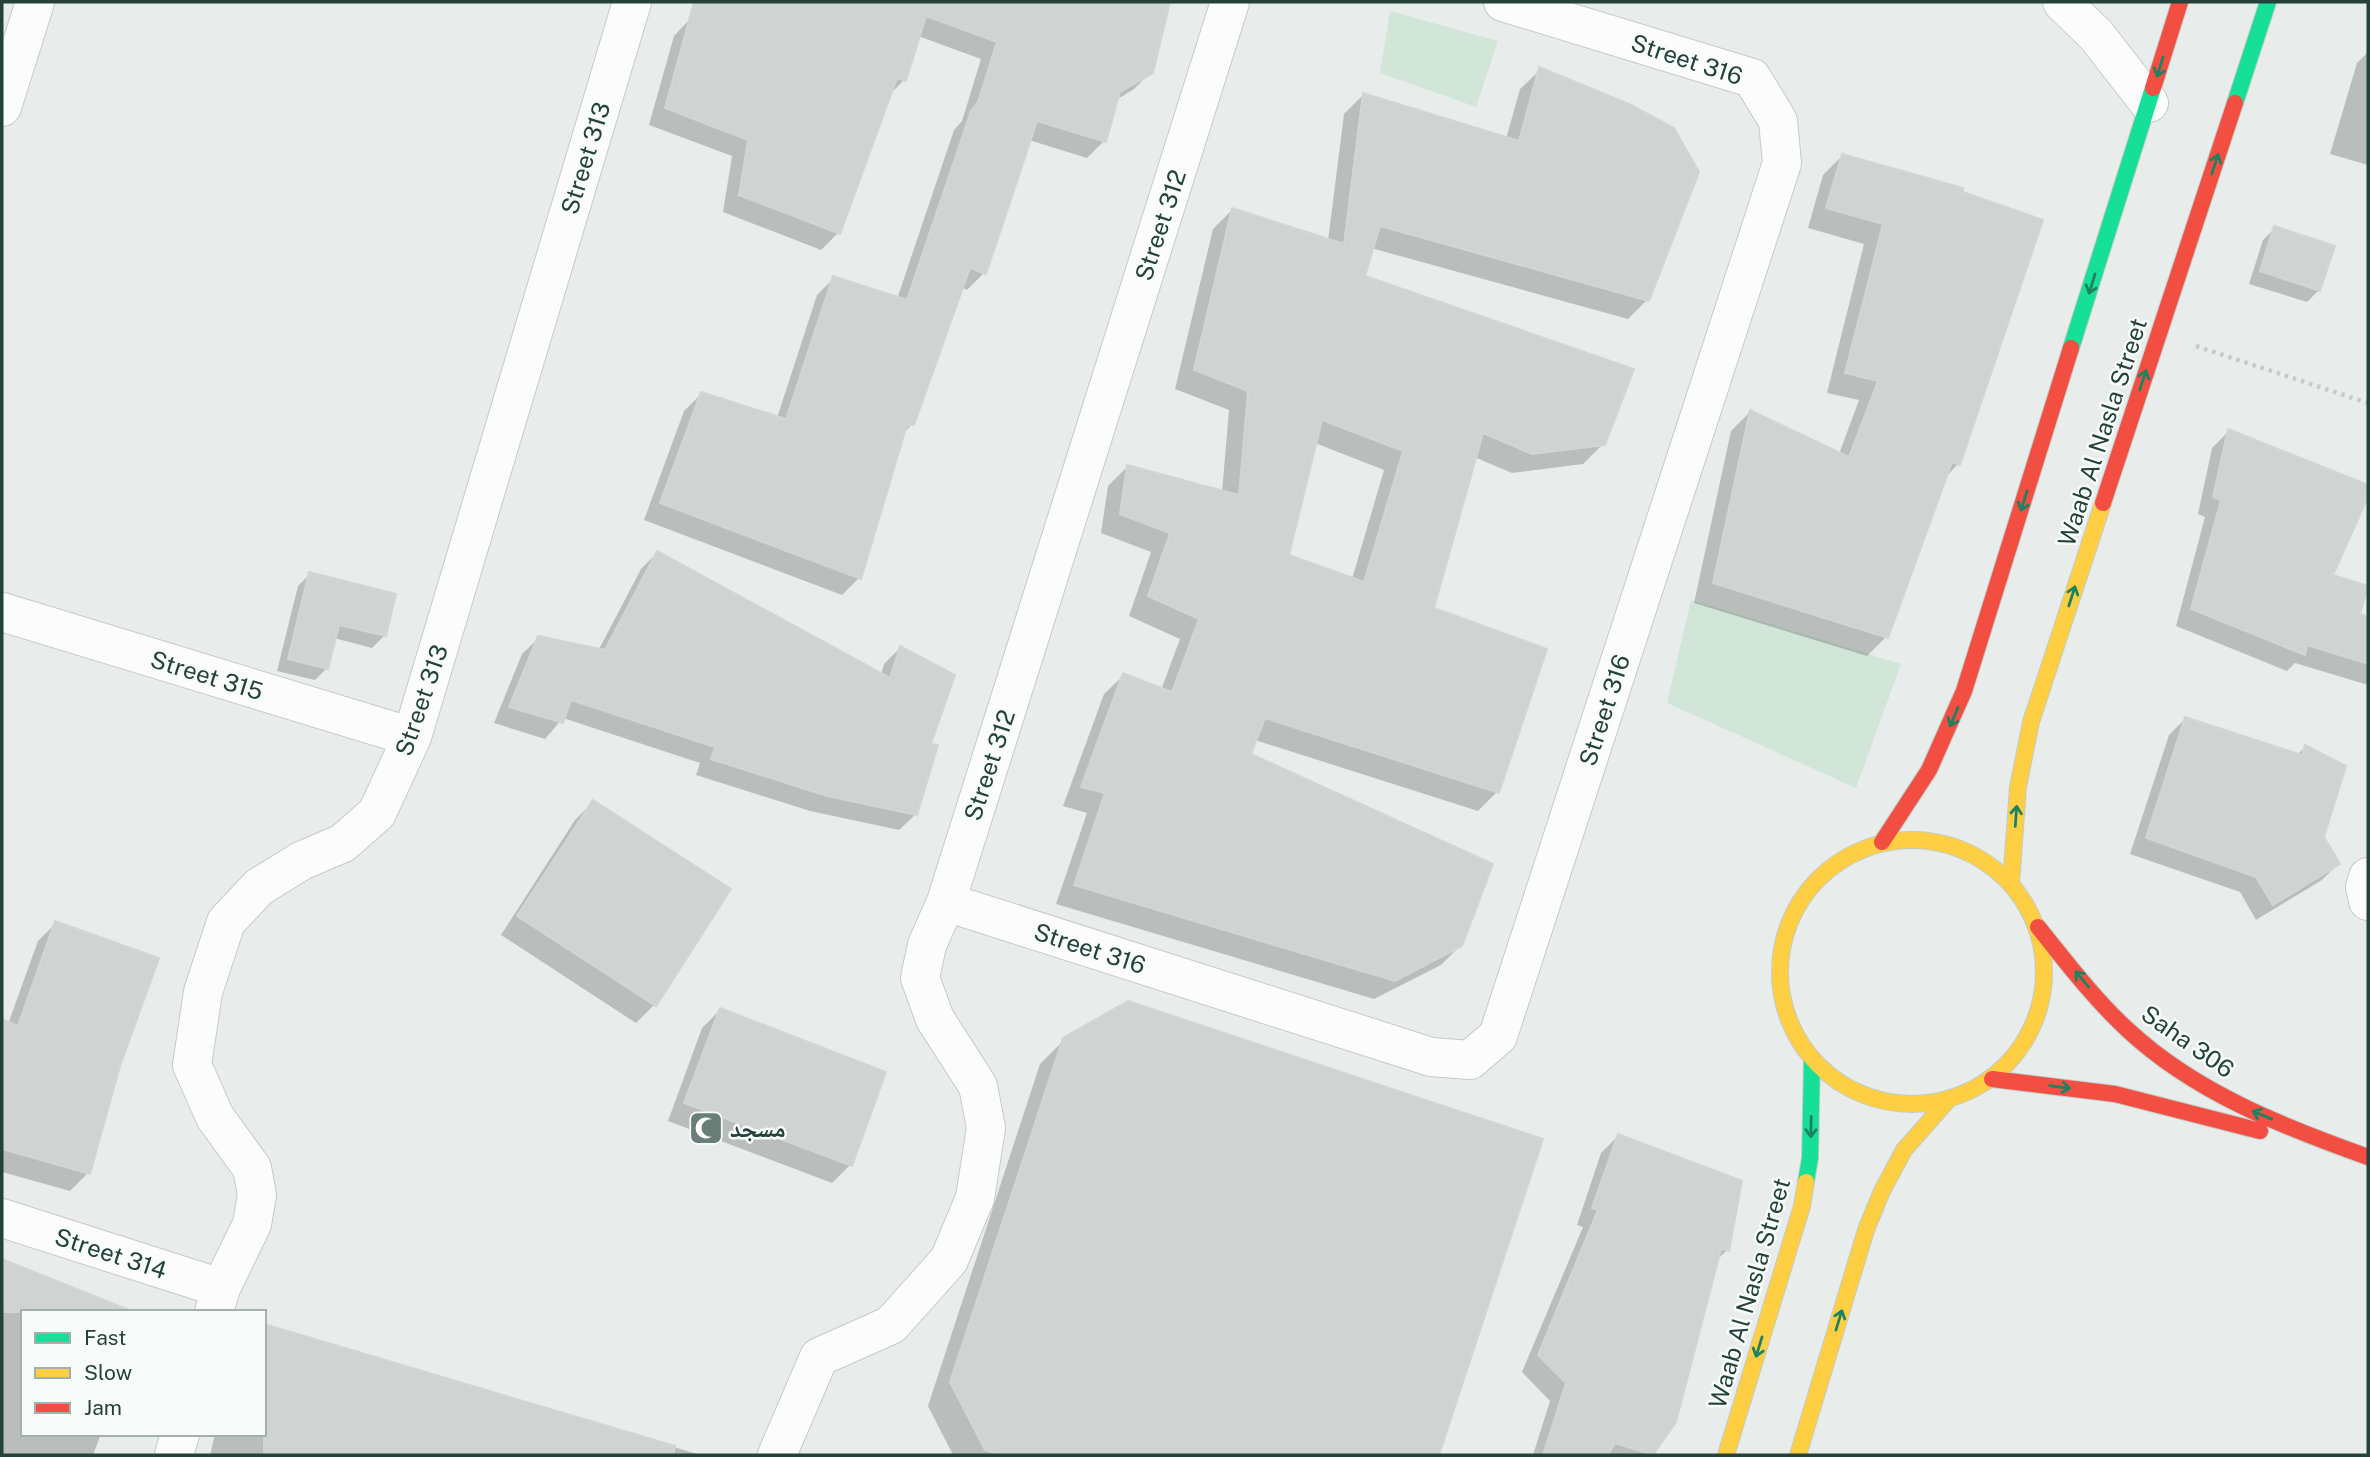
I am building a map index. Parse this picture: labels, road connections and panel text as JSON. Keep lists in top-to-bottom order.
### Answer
{
  "streets": {
    "street": [
      "Street 316",
      "Street 313",
      "Street 312",
      "Waab Al Nasla Street",
      "Street 315",
      "Saha 306",
      "Street 314"
    ]
  },
  "crossings": [
    ["Street 316", "Street 312"],
    ["Street 313", "Street 315"],
    ["Street 313", "Street 314"]
  ],
  "places": {
    "mosque": ["مسجد"]
  },
  "legend": ["Fast", "Slow", "Jam"]
}
